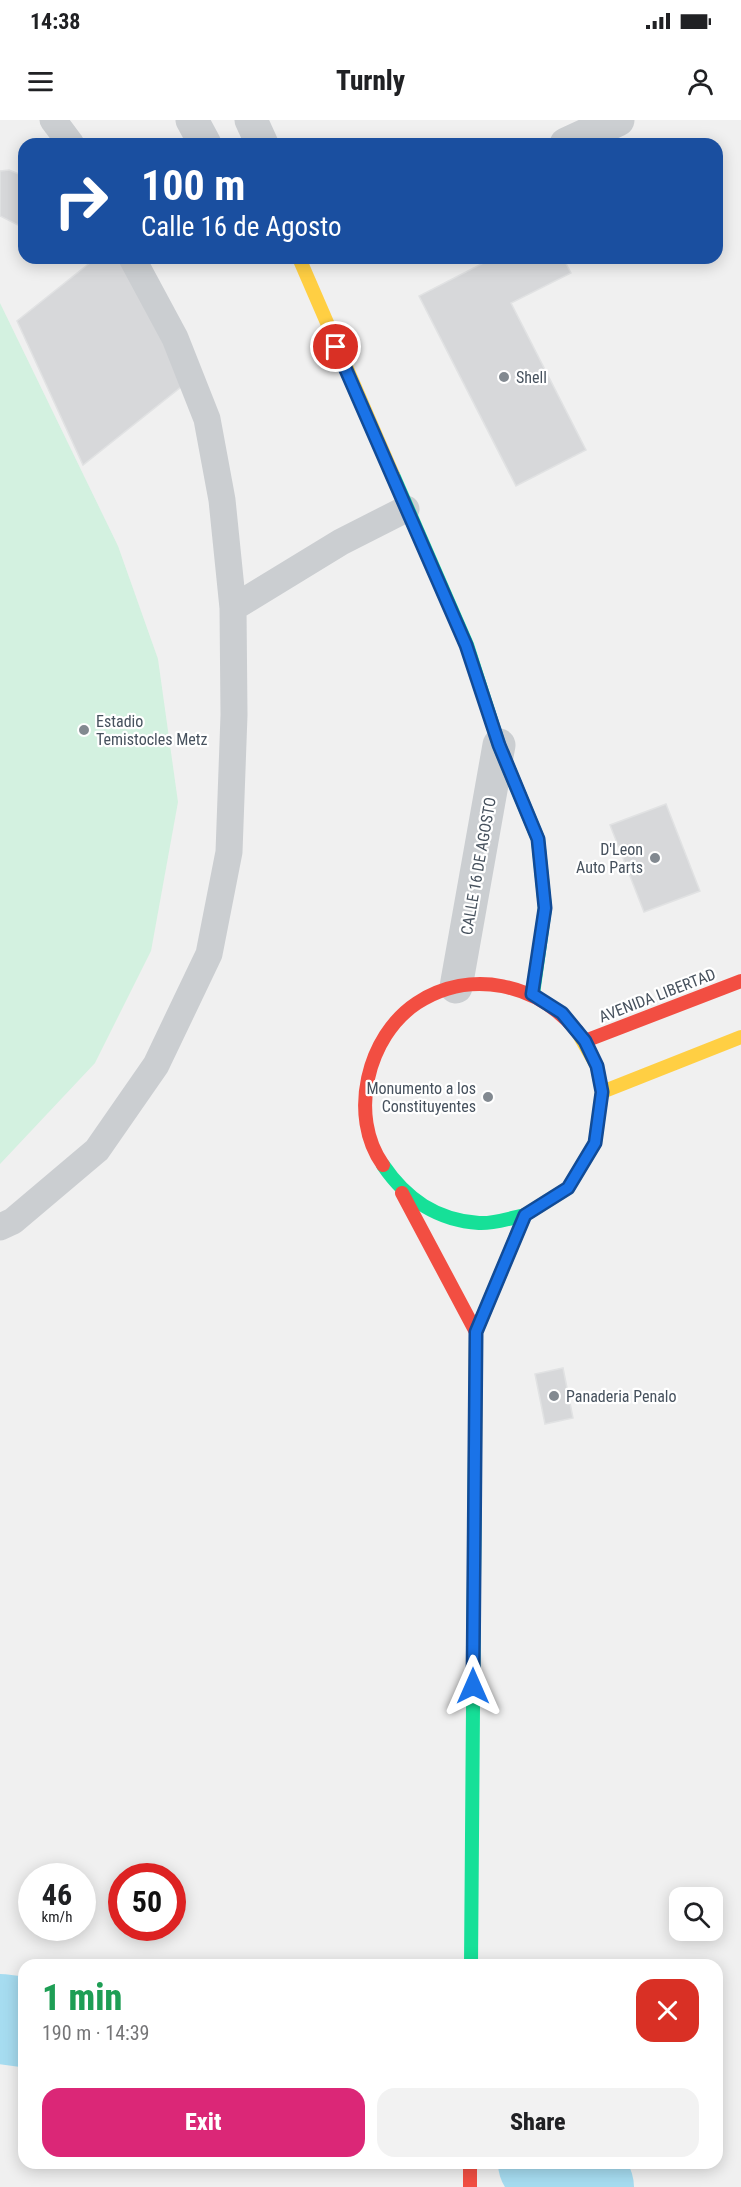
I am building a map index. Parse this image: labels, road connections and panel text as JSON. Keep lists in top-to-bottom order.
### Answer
{
  "streets": {
    "main road": ["CALLE 16 DE AGOSTO", "AVENIDA LIBERTAD"]
  },
  "places": [
    "Shell",
    "Estadio Temistocles Metz",
    "D'Leon Auto Parts",
    "Monumento a los Constituyentes",
    "Panaderia Penalo"
  ],
  "page": {
    "status": "14:38",
    "header": "Turnly",
    "turn": ["100 m", "Calle 16 de Agosto"],
    "speed": "46 km/h",
    "limit": "50",
    "heading": ["1 min", "190 m · 14:39"],
    "buttons": ["Exit", "Share"]
  }
}
